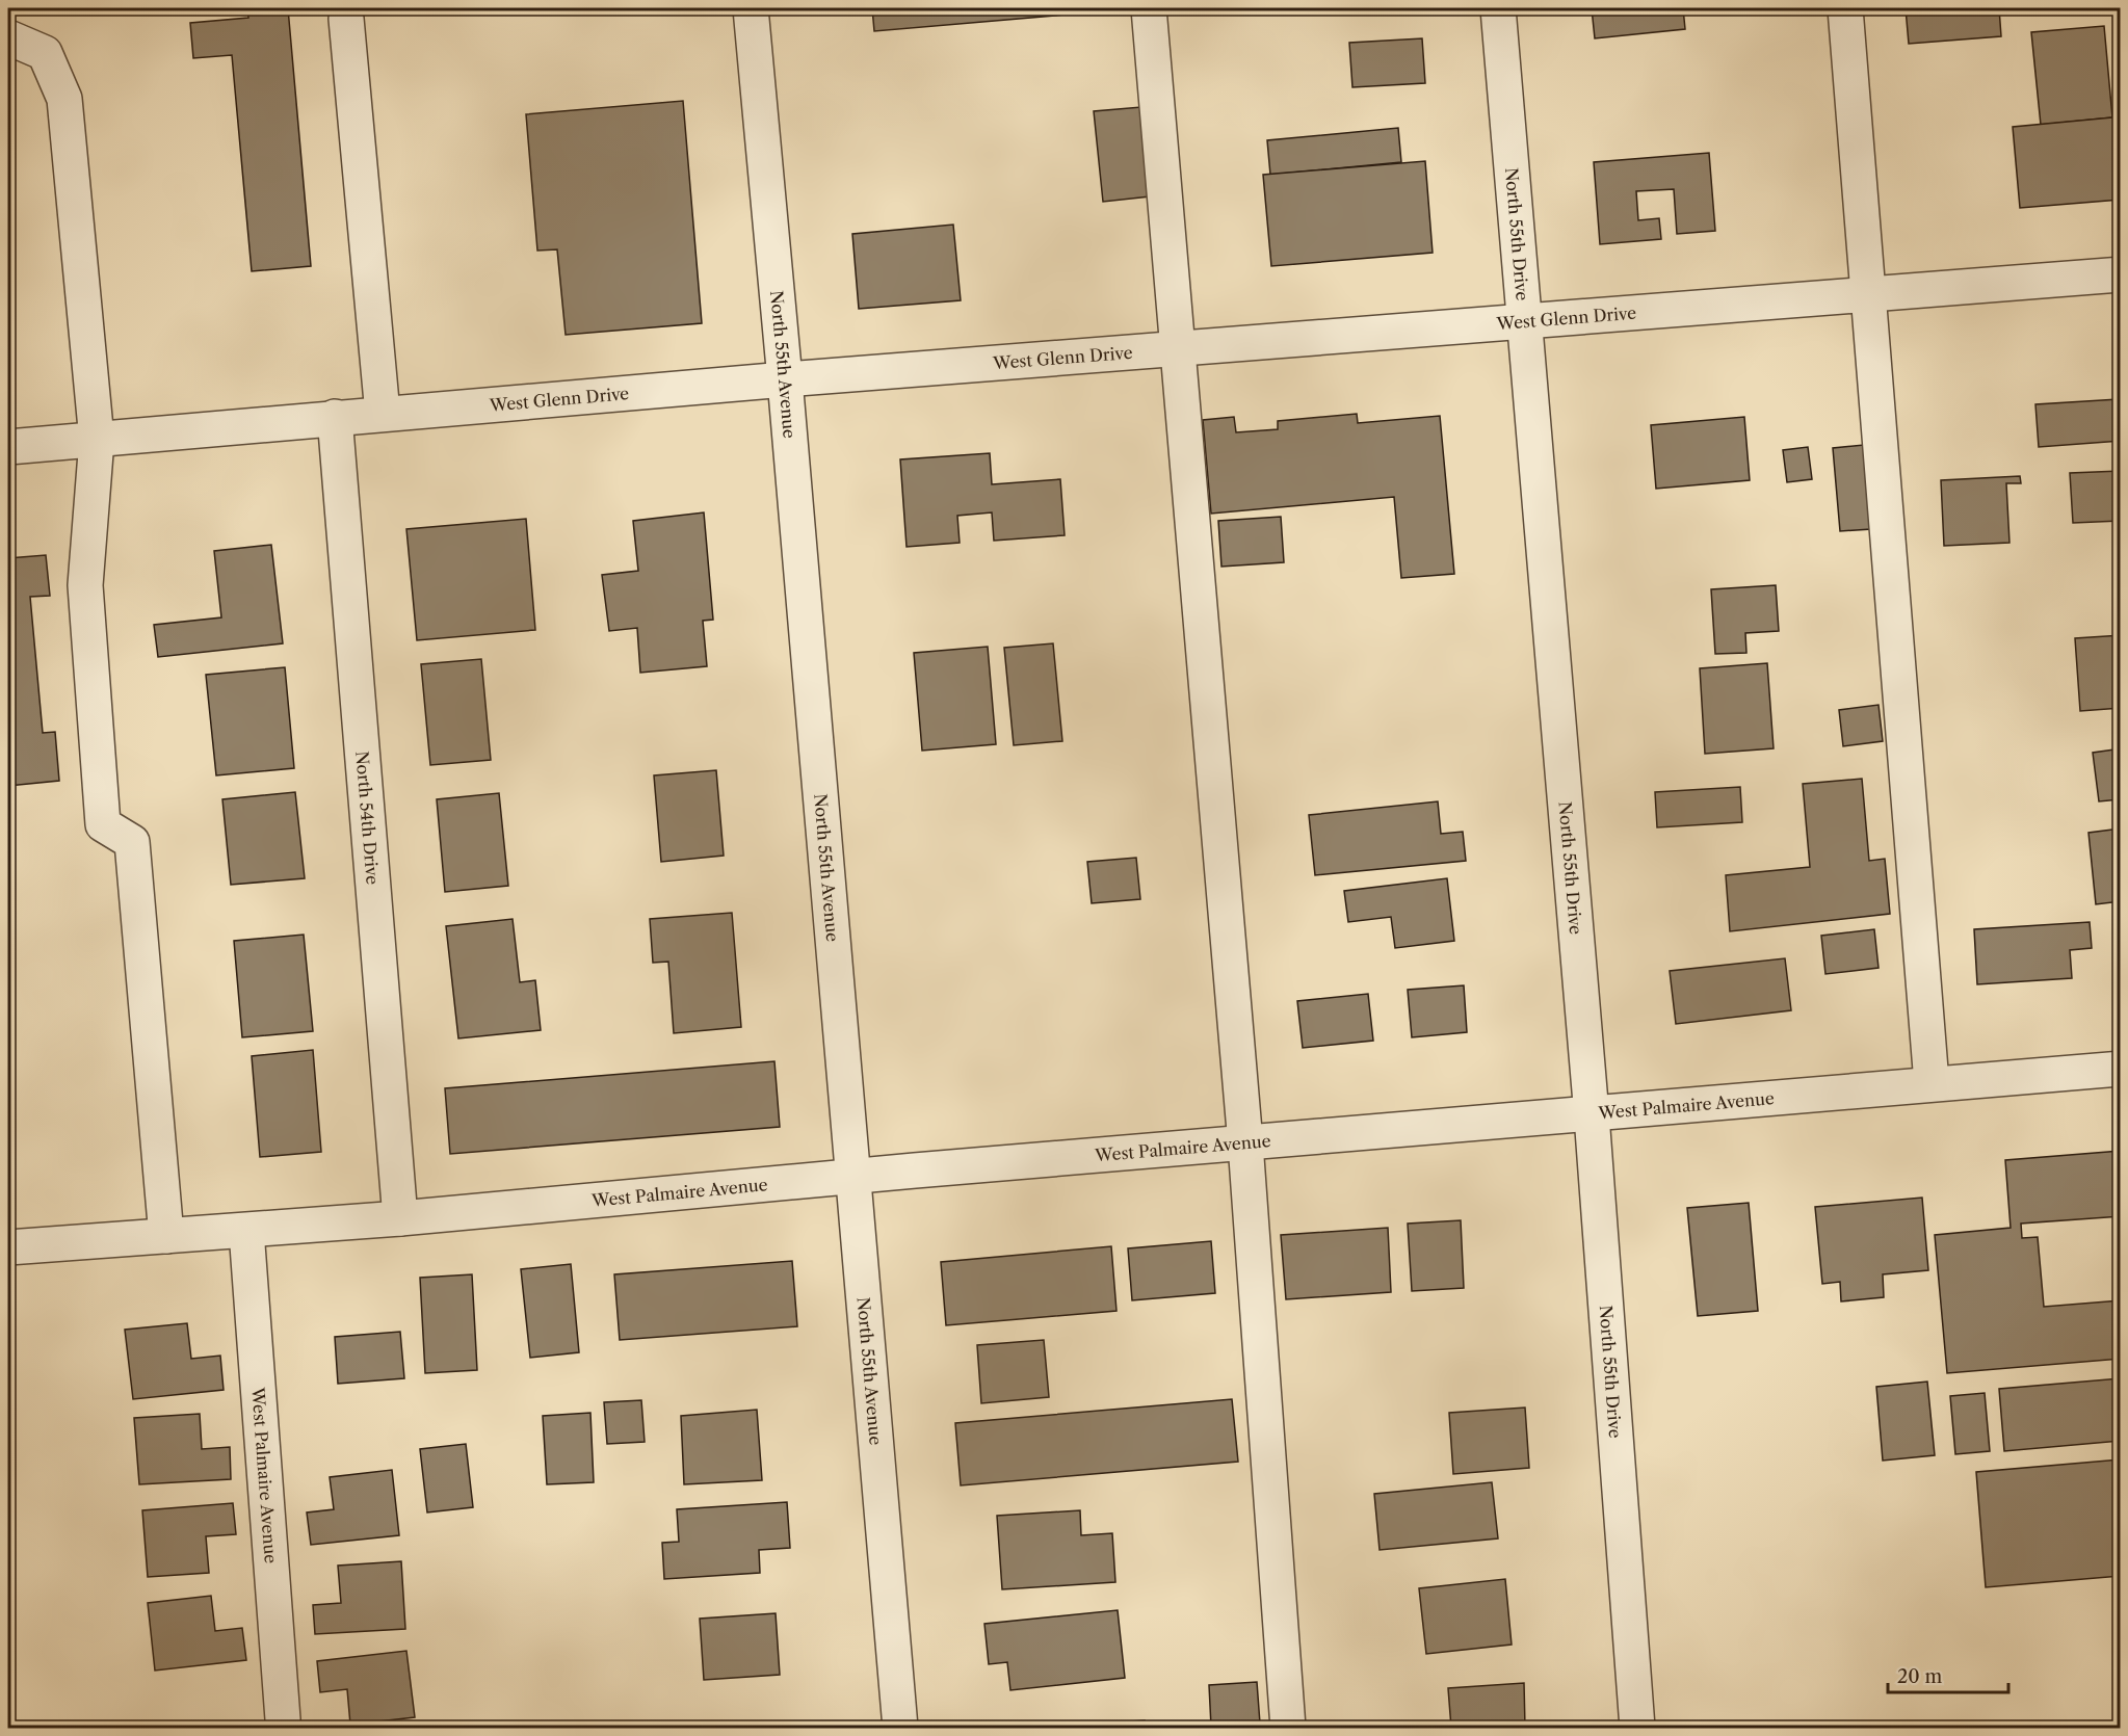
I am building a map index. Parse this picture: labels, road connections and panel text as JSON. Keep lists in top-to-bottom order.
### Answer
{
  "streets": {
    "street": [
      "North 55th Drive",
      "West Glenn Drive",
      "North 55th Avenue",
      "North 54th Drive",
      "West Palmaire Avenue"
    ]
  },
  "crossings": [
    ["North 55th Drive", "West Glenn Drive"],
    ["North 55th Drive", "West Palmaire Avenue"],
    ["West Glenn Drive", "North 55th Avenue"],
    ["West Glenn Drive", "North 54th Drive"],
    ["North 55th Avenue", "West Palmaire Avenue"],
    ["North 54th Drive", "West Palmaire Avenue"]
  ],
  "scale_bar": "20 m"
}
